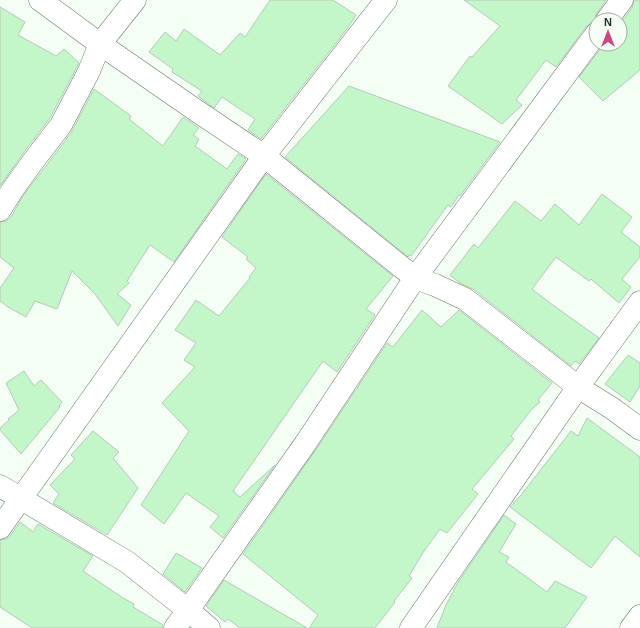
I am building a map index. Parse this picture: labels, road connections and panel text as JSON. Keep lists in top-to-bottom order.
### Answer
{
  "north": "top"
}
